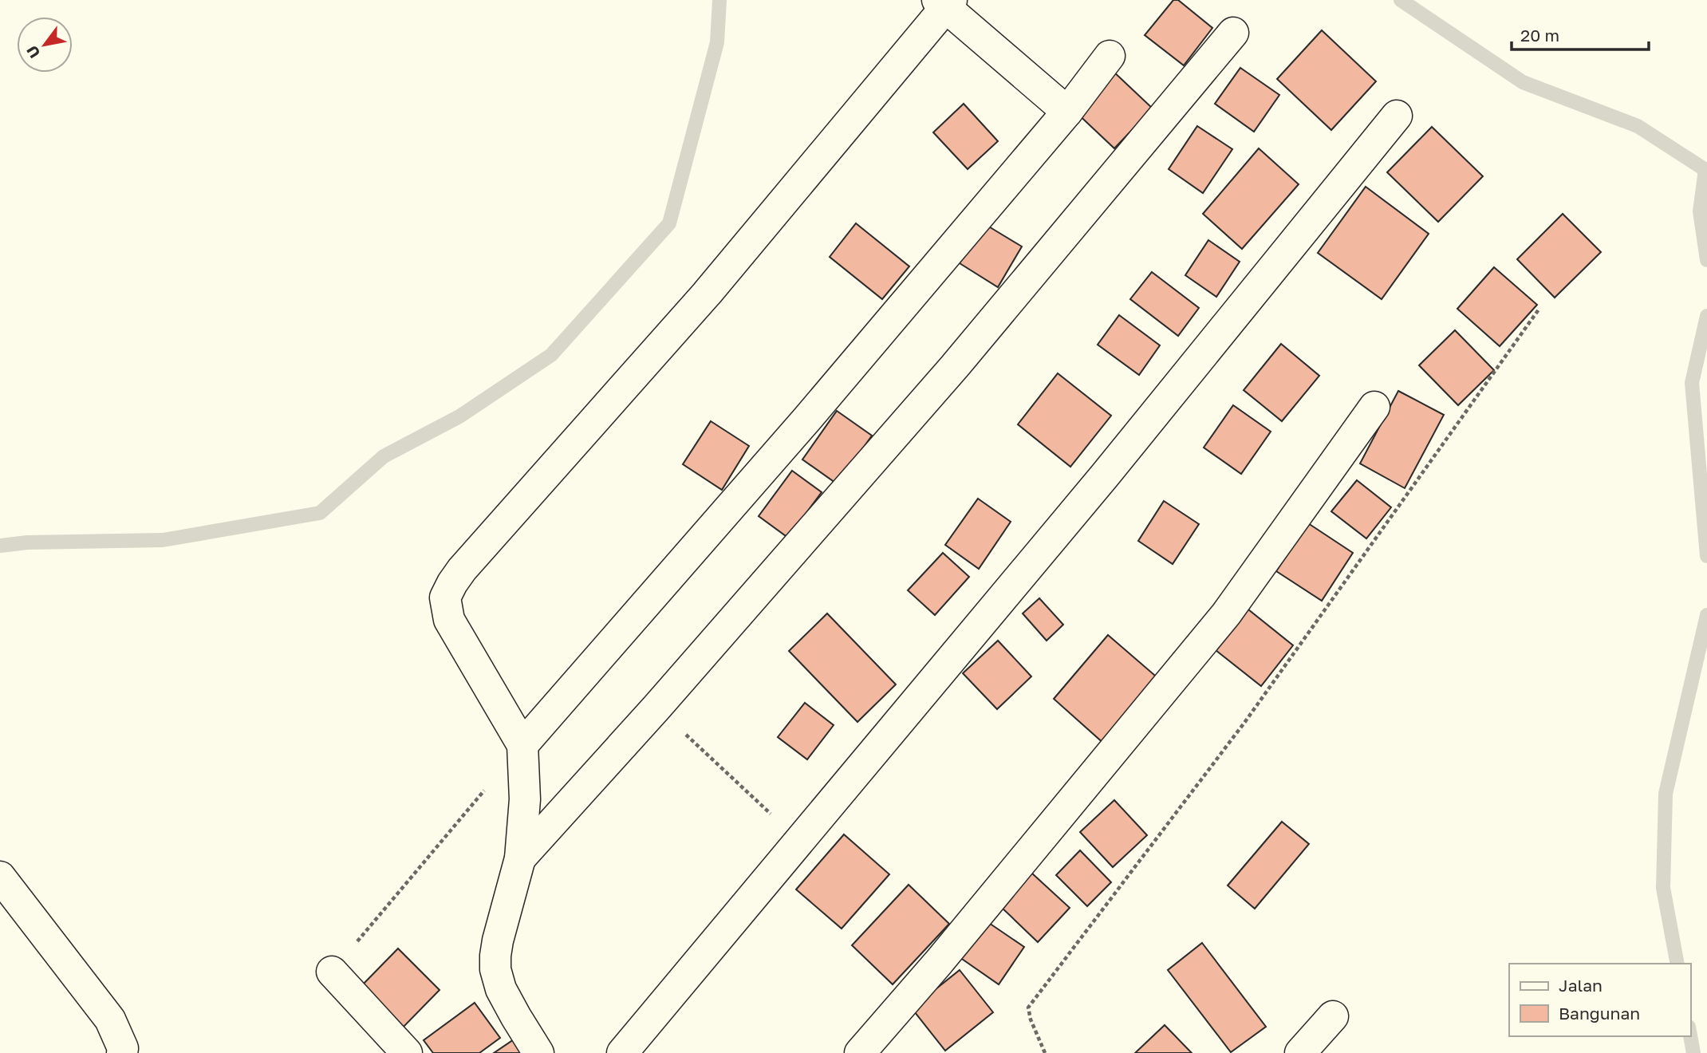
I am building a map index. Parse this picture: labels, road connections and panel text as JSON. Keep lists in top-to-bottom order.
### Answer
{
  "legend": ["Jalan", "Bangunan"],
  "scale_bar": "20 m",
  "north": "bottom left"
}
